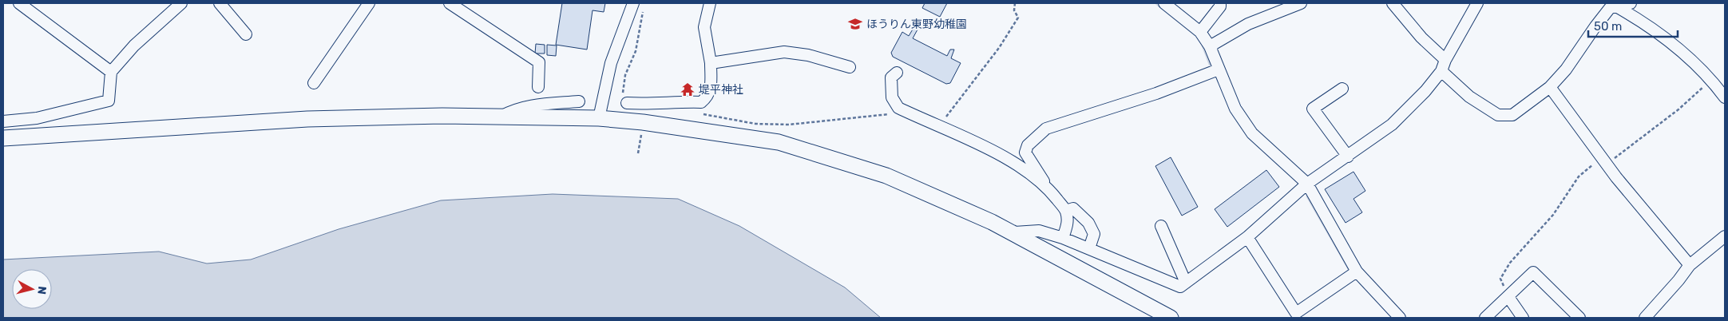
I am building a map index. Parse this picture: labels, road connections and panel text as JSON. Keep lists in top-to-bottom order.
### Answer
{
  "places": {
    "school or university": ["ほうりん東野幼稚園"],
    "temple": ["堤平神社"]
  },
  "scale_bar": "50 m",
  "north": "right"
}
